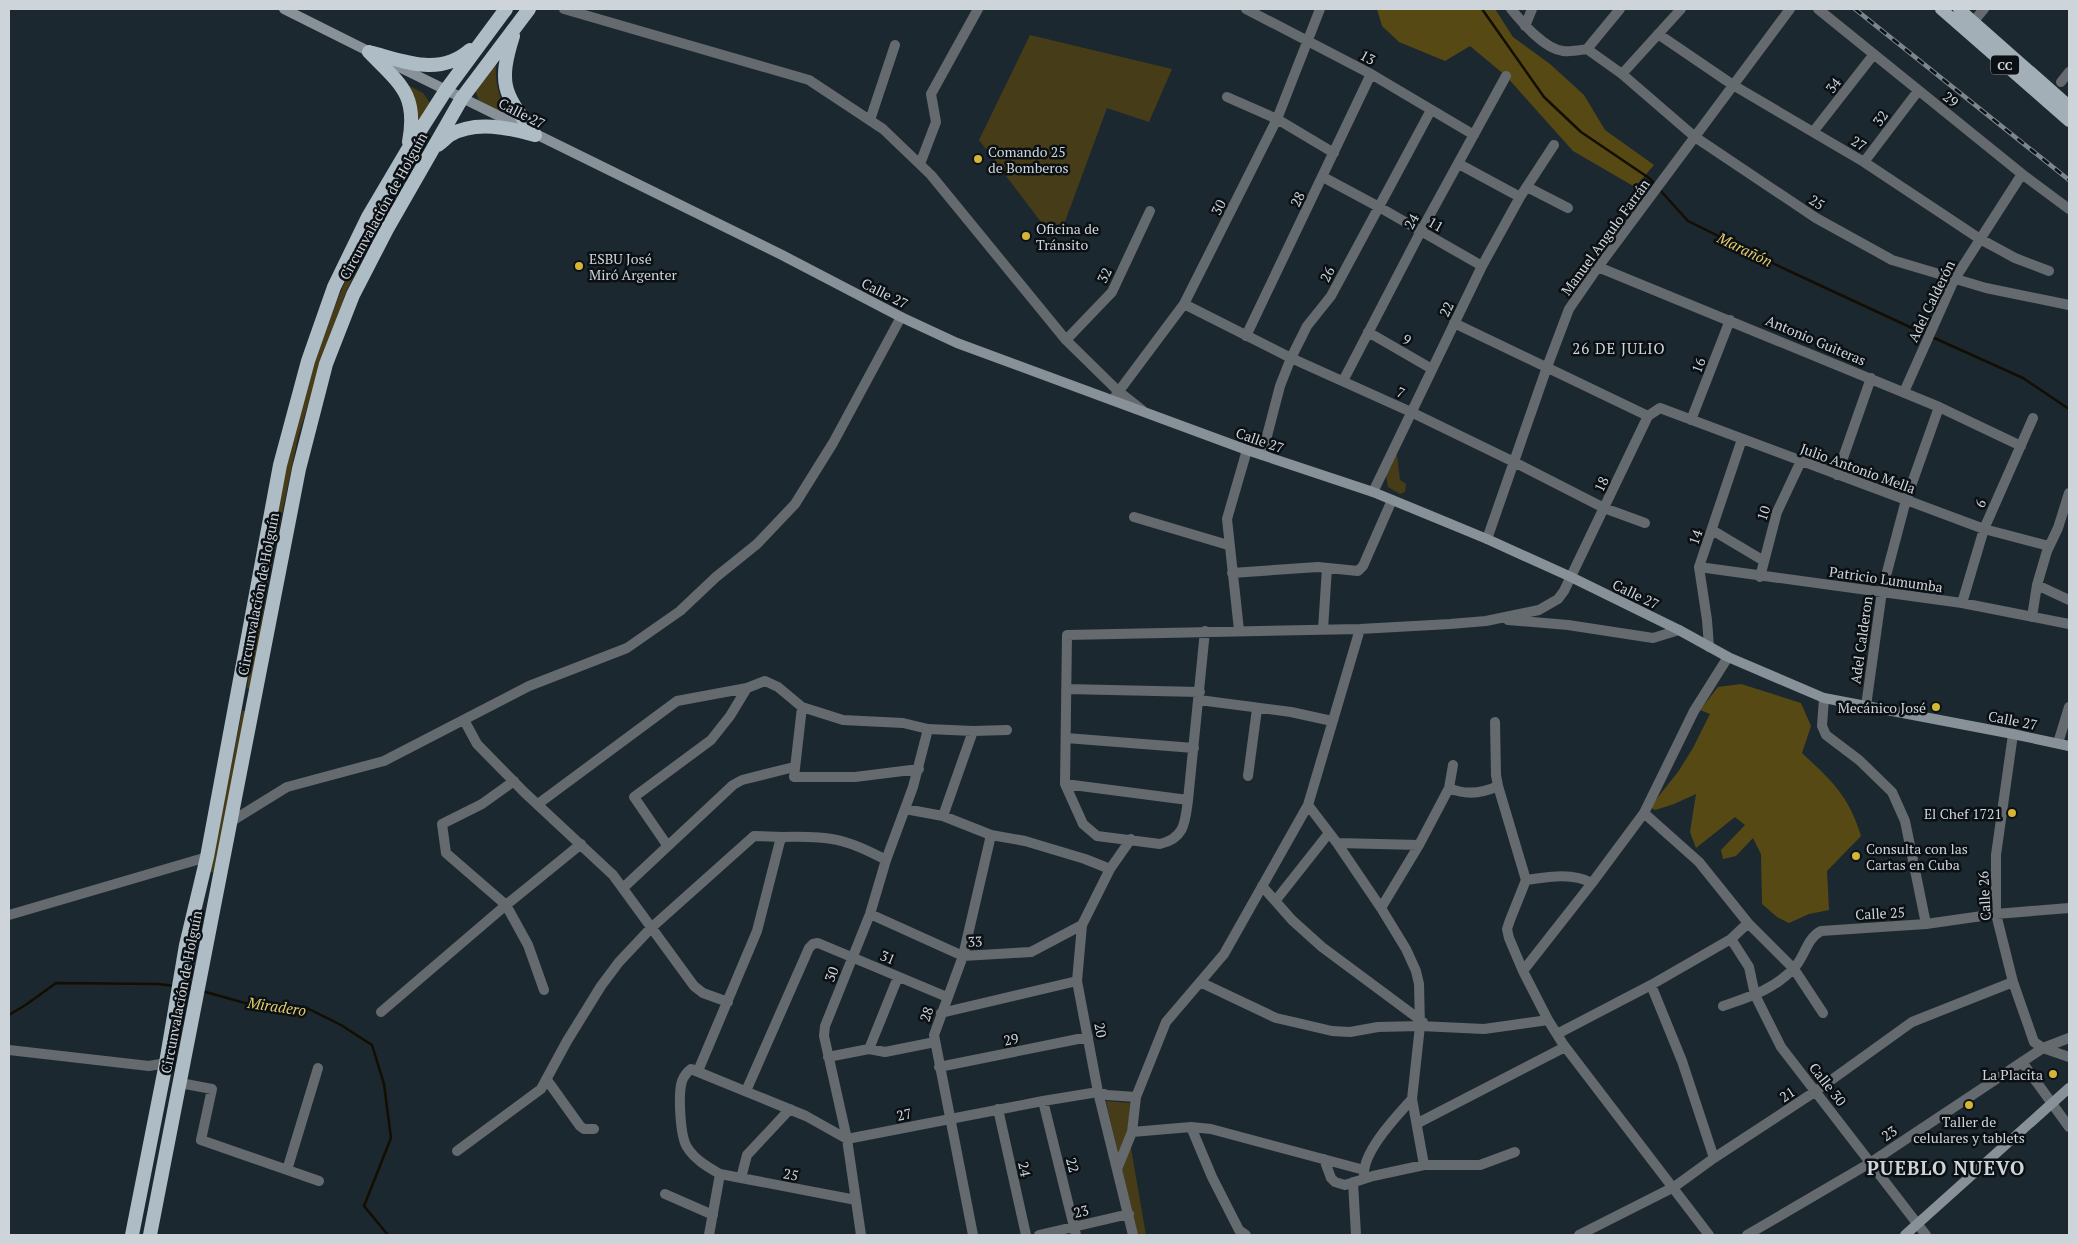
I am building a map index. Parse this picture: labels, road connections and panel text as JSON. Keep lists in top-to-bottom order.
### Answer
{
  "streets": {
    "highway": ["Circunvalación de Holguín"],
    "main road": ["CC", "Calle 27"],
    "street": [
      "13",
      "34",
      "29",
      "32",
      "27",
      "28",
      "25",
      "30",
      "24",
      "11",
      "Manuel Angulo Farrán",
      "26",
      "Adel Calderón",
      "22",
      "9",
      "Antonio Guiteras",
      "16",
      "7",
      "Julio Antonio Mella",
      "18",
      "6",
      "10",
      "14",
      "Patricio Lumumba",
      "Adel Calderon",
      "Calle 26",
      "Calle 25",
      "33",
      "31",
      "20",
      "Calle 30",
      "21",
      "23"
    ]
  },
  "crossings": [
    ["13", "28"],
    ["13", "30"],
    ["13", "24"],
    ["13", "26"],
    ["34", "29"],
    ["34", "27"],
    ["29", "32"],
    ["29", "28"],
    ["29", "Adel Calderón"],
    ["29", "20"],
    ["Calle 27", "Circunvalación de Holguín"],
    ["Calle 27", "30"],
    ["Calle 27", "Manuel Angulo Farrán"],
    ["Calle 27", "26"],
    ["Calle 27", "22"],
    ["Calle 27", "18"],
    ["Calle 27", "14"],
    ["Calle 27", "Adel Calderon"],
    ["Calle 27", "Calle 26"],
    ["32", "27"],
    ["27", "28"],
    ["27", "30"],
    ["27", "24"],
    ["27", "Manuel Angulo Farrán"],
    ["27", "Adel Calderón"],
    ["27", "22"],
    ["27", "20"],
    ["28", "11"],
    ["28", "7"],
    ["28", "33"],
    ["28", "31"],
    ["25", "30"],
    ["25", "Manuel Angulo Farrán"],
    ["25", "Adel Calderón"],
    ["30", "7"],
    ["30", "33"],
    ["30", "31"],
    ["24", "11"],
    ["24", "9"],
    ["24", "7"],
    ["11", "26"],
    ["11", "22"],
    ["Manuel Angulo Farrán", "Antonio Guiteras"],
    ["Manuel Angulo Farrán", "7"],
    ["26", "7"],
    ["Adel Calderón", "Antonio Guiteras"],
    ["22", "9"],
    ["22", "7"],
    ["22", "23"],
    ["Antonio Guiteras", "16"],
    ["Antonio Guiteras", "6"],
    ["Antonio Guiteras", "Adel Calderon"],
    ["16", "Julio Antonio Mella"],
    ["7", "18"],
    ["Julio Antonio Mella", "18"],
    ["Julio Antonio Mella", "6"],
    ["Julio Antonio Mella", "10"],
    ["Julio Antonio Mella", "14"],
    ["Julio Antonio Mella", "Adel Calderon"],
    ["6", "Patricio Lumumba"],
    ["10", "Patricio Lumumba"],
    ["14", "Patricio Lumumba"],
    ["Patricio Lumumba", "Adel Calderon"],
    ["Calle 26", "Calle 25"],
    ["Calle 26", "21"],
    ["Calle 26", "23"],
    ["Calle 25", "Calle 30"],
    ["33", "20"],
    ["20", "23"],
    ["Calle 30", "21"],
    ["Calle 30", "23"]
  ],
  "districts": ["26 DE JULIO", "PUEBLO NUEVO"],
  "water": ["Marañón", "Miradero"],
  "places": [
    "Comando 25 de Bomberos",
    "Oficina de Tránsito",
    "ESBU José Miró Argenter",
    "Mecánico José",
    "El Chef 1721",
    "Consulta con las Cartas en Cuba",
    "La Placita",
    "Taller de celulares y tablets"
  ]
}
